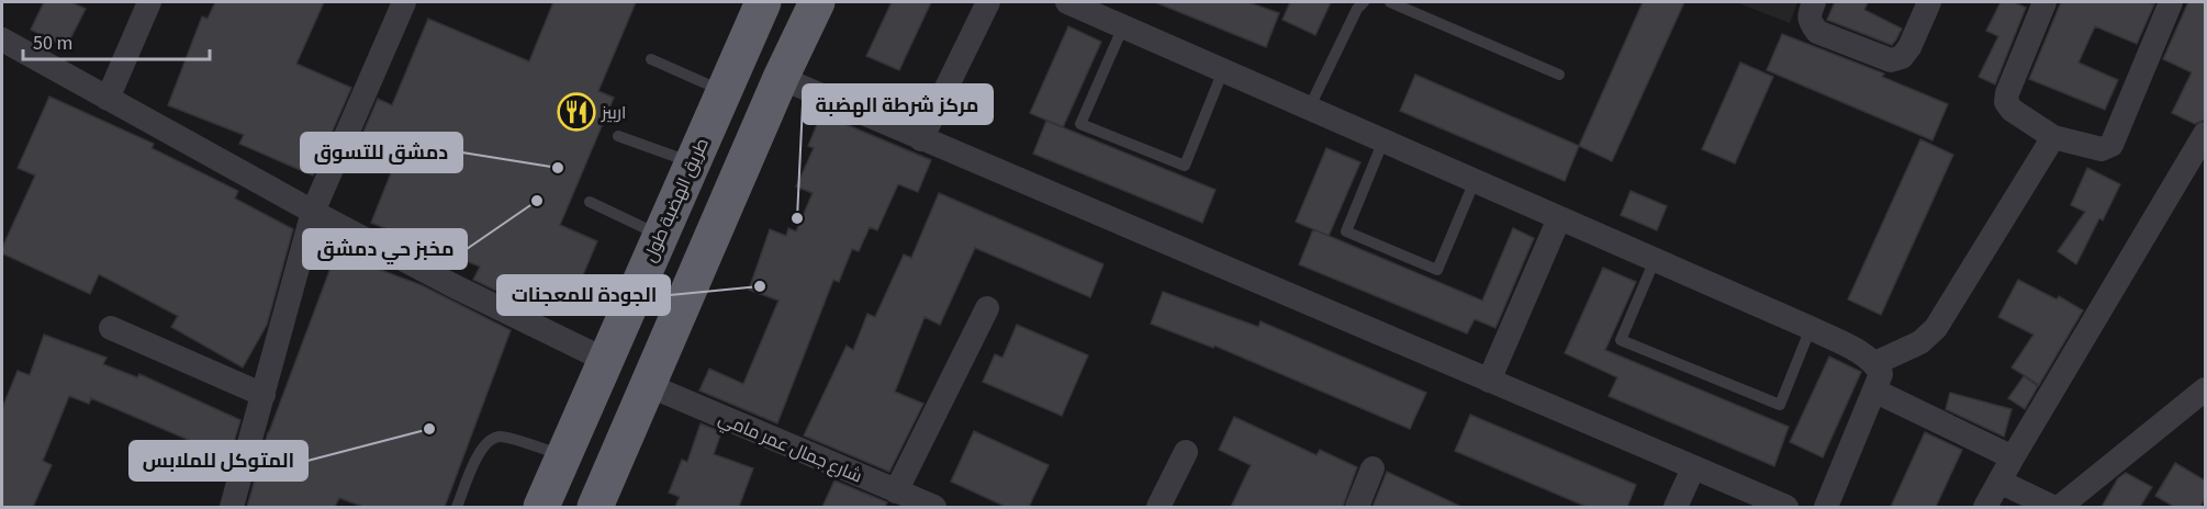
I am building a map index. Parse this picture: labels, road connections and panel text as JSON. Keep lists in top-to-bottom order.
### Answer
{
  "streets": {
    "highway": ["طريق الهضبة طول"],
    "street": ["شارع جمال عمر مامي"]
  },
  "places": {
    "restaurant": ["اربيز"],
    "other": [
      "دمشق للتسوق",
      "مخبز حي دمشق",
      "مركز شرطة الهضبة",
      "الجودة للمعجنات",
      "المتوكل للملابس"
    ]
  },
  "scale_bar": "50 m"
}
